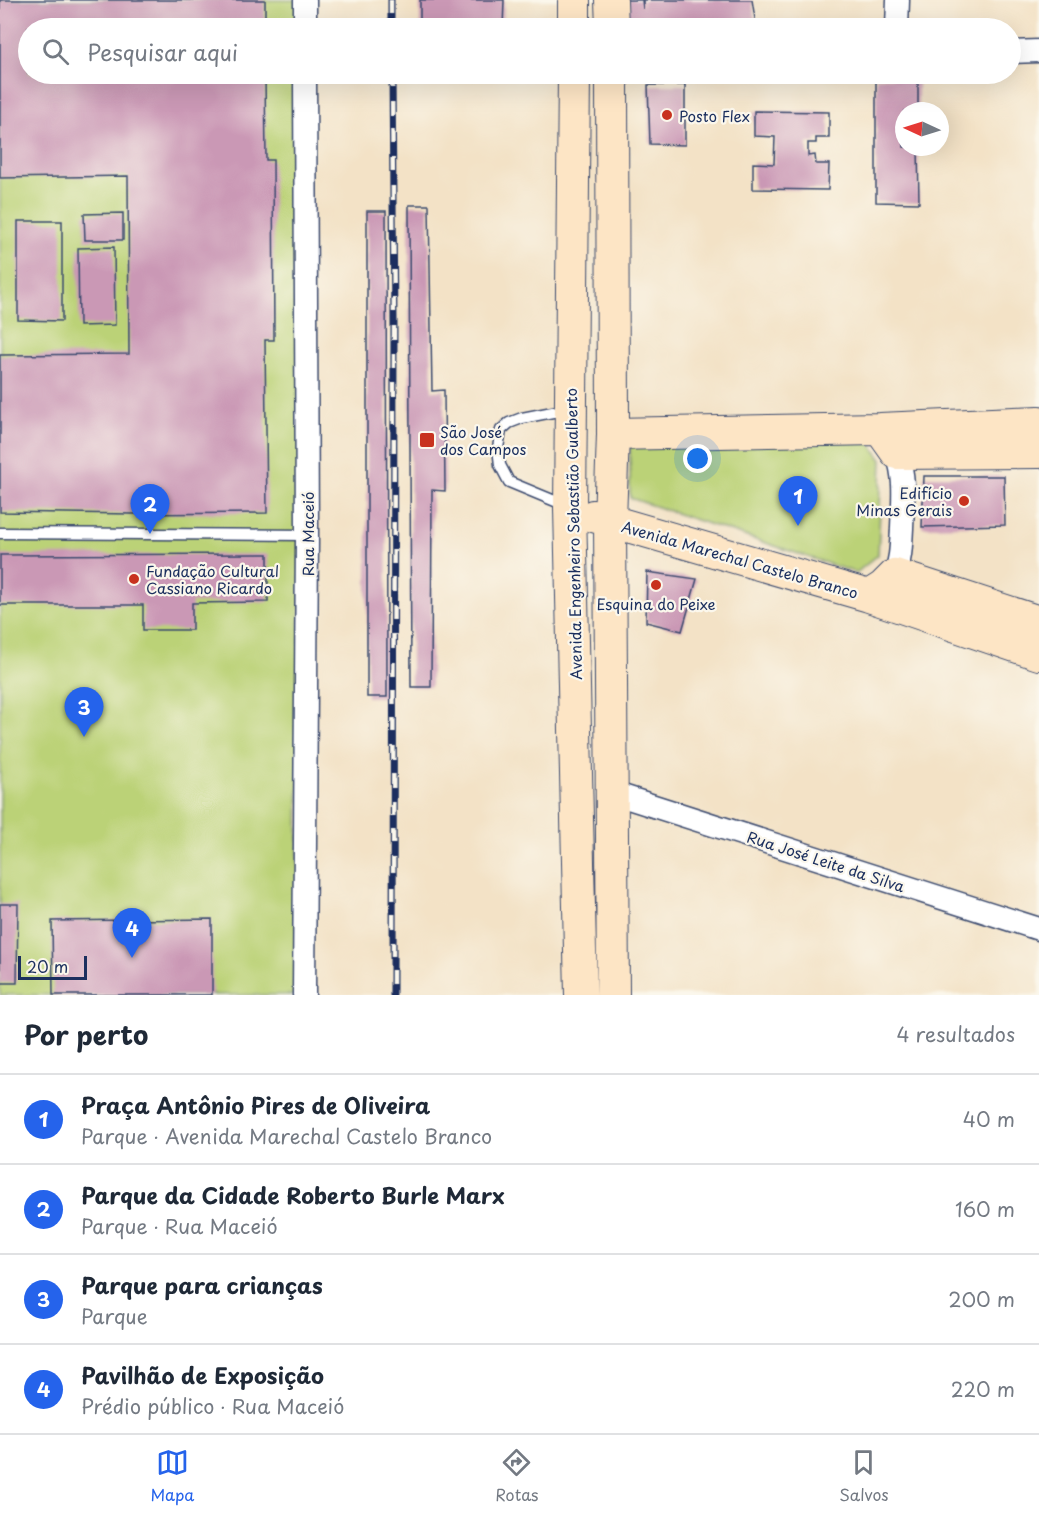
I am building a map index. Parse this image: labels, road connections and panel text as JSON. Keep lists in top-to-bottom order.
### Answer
{
  "streets": {
    "main road": ["Avenida Engenheiro Sebastião Gualberto", "Avenida Marechal Castelo Branco"],
    "street": ["Rua Maceió", "Rua José Leite da Silva"]
  },
  "crossings": [
    ["Avenida Engenheiro Sebastião Gualberto", "Avenida Marechal Castelo Branco"]
  ],
  "places": {
    "other": [
      "Posto Flex",
      "Edifício Minas Gerais",
      "Fundação Cultural Cassiano Ricardo",
      "Esquina do Peixe"
    ],
    "transit": ["São José dos Campos"]
  },
  "scale_bar": "20 m",
  "north": "left",
  "page": {
    "search": "Pesquisar aqui",
    "pins": [
      "1",
      "2",
      "3",
      "4"
    ],
    "scale": "20 m",
    "heading": ["Por perto", "4 resultados"],
    "list": [
      {
        "mark": "1",
        "name": "Praça Antônio Pires de Oliveira",
        "note": "Parque · Avenida Marechal Castelo Branco",
        "value": "40 m"
      },
      {
        "mark": "2",
        "name": "Parque da Cidade Roberto Burle Marx",
        "note": "Parque · Rua Maceió",
        "value": "160 m"
      },
      {
        "mark": "3",
        "name": "Parque para crianças",
        "note": "Parque",
        "value": "200 m"
      },
      {
        "mark": "4",
        "name": "Pavilhão de Exposição",
        "note": "Prédio público · Rua Maceió",
        "value": "220 m"
      }
    ],
    "nav": ["Mapa", "Rotas", "Salvos"]
  }
}
